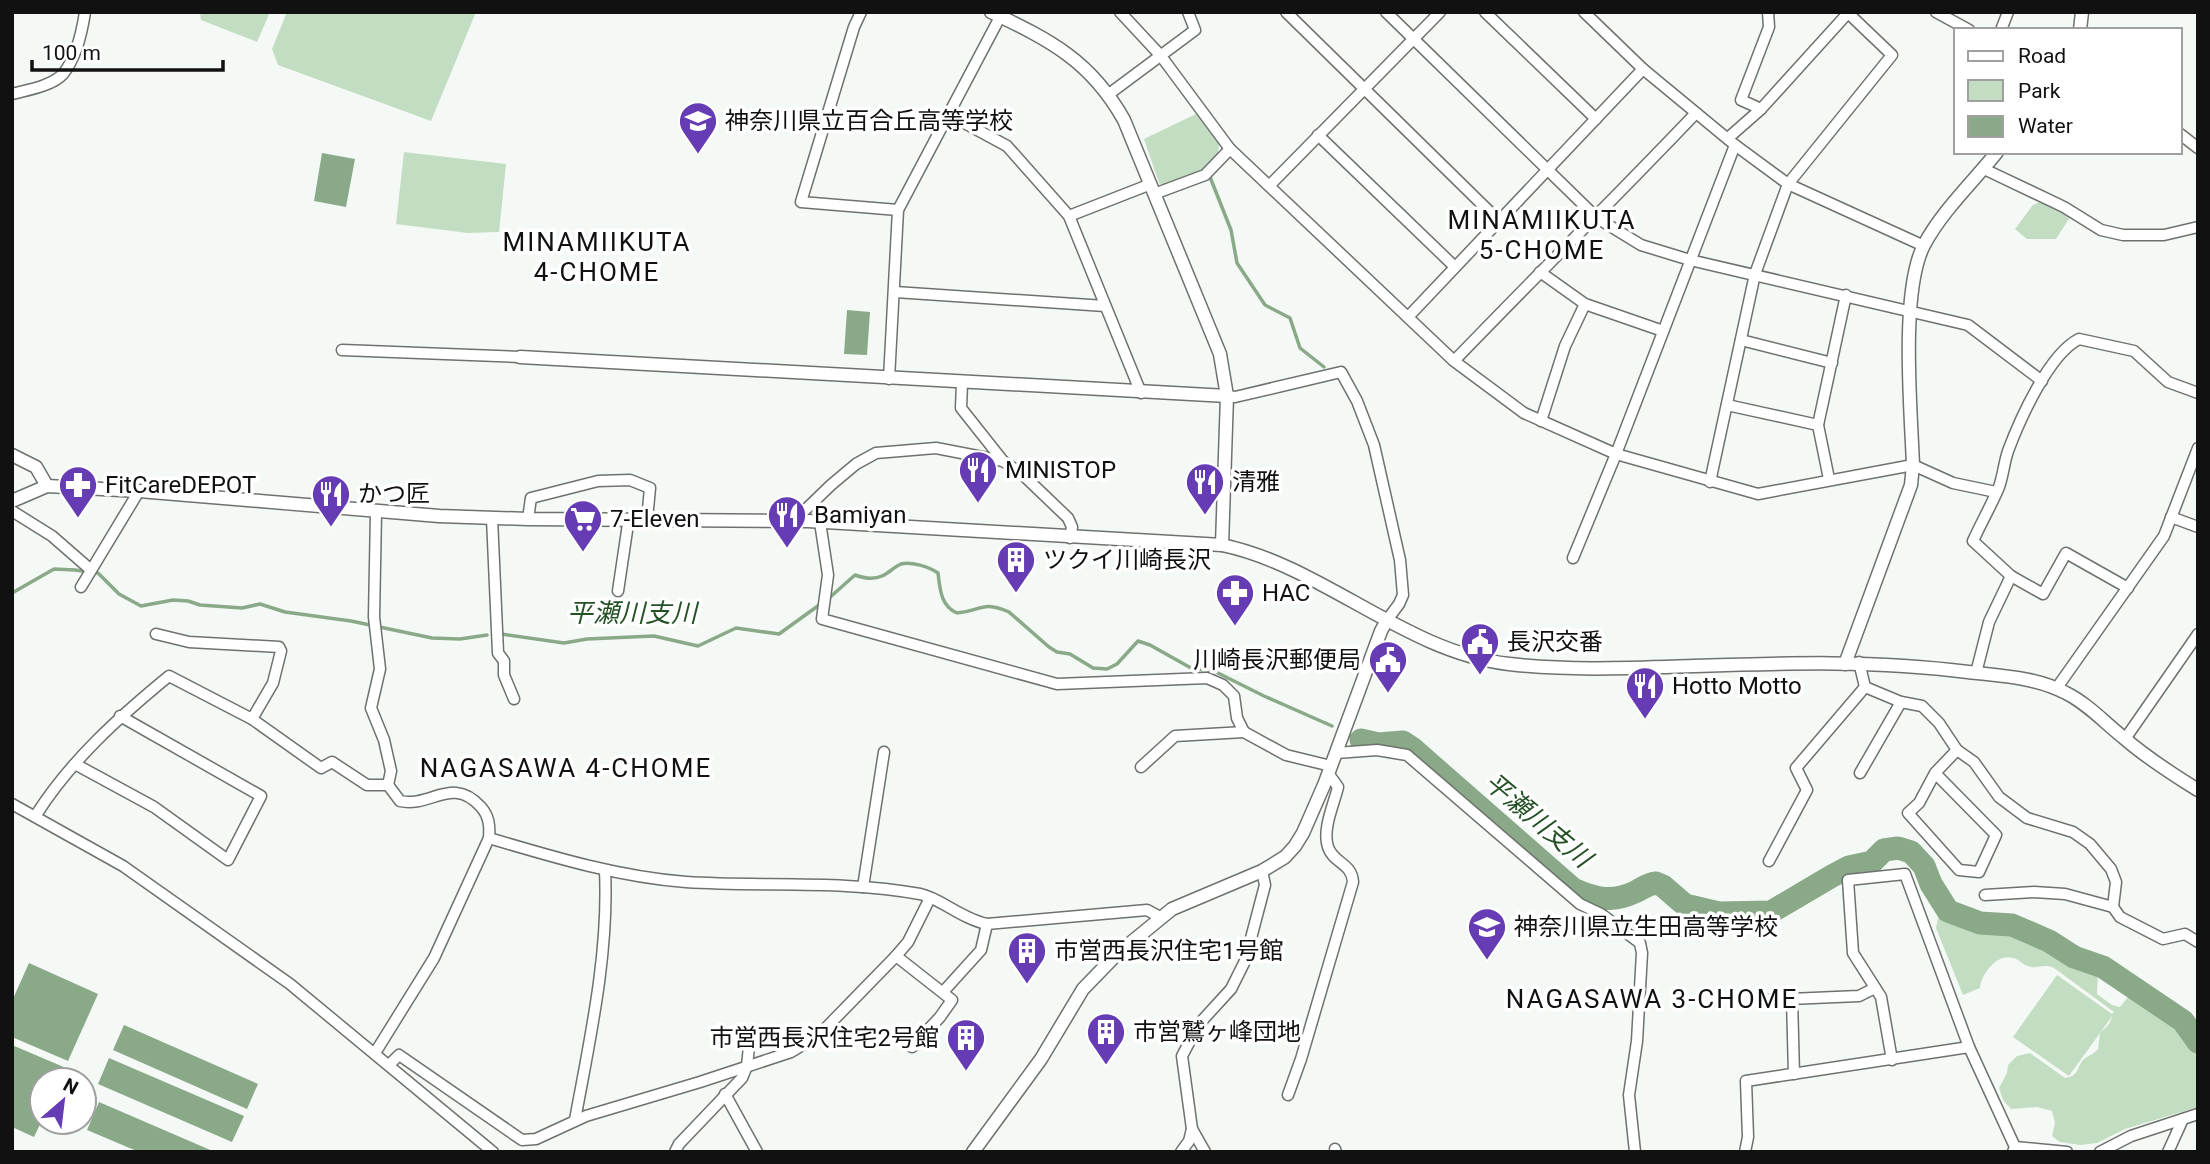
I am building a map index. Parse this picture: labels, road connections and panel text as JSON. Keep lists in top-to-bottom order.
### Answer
{
  "districts": [
    "MINAMIIKUTA 5-CHOME",
    "MINAMIIKUTA 4-CHOME",
    "NAGASAWA 4-CHOME",
    "NAGASAWA 3-CHOME"
  ],
  "water": ["平瀬川支川"],
  "places": {
    "school or university": ["神奈川県立百合丘高等学校", "神奈川県立生田高等学校"],
    "restaurant": [
      "MINISTOP",
      "清雅",
      "かつ匠",
      "Bamiyan",
      "Hotto Motto"
    ],
    "pharmacy": ["FitCareDEPOT", "HAC"],
    "supermarket": ["7-Eleven"],
    "building": [
      "ツクイ川崎長沢",
      "市営西長沢住宅1号館",
      "市営鷲ヶ峰団地",
      "市営西長沢住宅2号館"
    ],
    "public building": ["長沢交番", "川崎長沢郵便局"]
  },
  "legend": ["Road", "Park", "Water"],
  "scale_bar": "100 m",
  "north": "top right"
}
